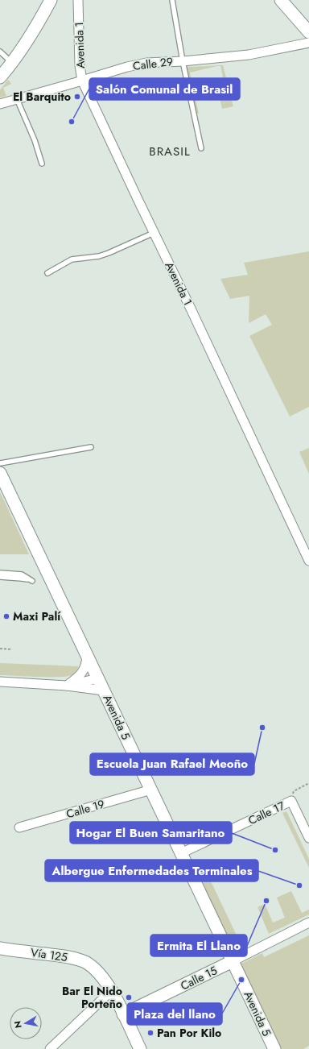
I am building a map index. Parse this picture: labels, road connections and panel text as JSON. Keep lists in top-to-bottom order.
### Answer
{
  "streets": {
    "street": [
      "Avenida 1",
      "Calle 29",
      "Avenida 5",
      "Calle 19",
      "Calle 17",
      "Vía 125",
      "Calle 15"
    ]
  },
  "crossings": [
    ["Avenida 1", "Calle 29"],
    ["Avenida 5", "Calle 19"],
    ["Avenida 5", "Calle 17"],
    ["Avenida 5", "Calle 15"]
  ],
  "districts": ["BRASIL"],
  "places": [
    "El Barquito",
    "Salón Comunal de Brasil",
    "Maxi Palí",
    "Escuela Juan Rafael Meoño",
    "Hogar El Buen Samaritano",
    "Albergue Enfermedades Terminales",
    "Ermita El Llano",
    "Plaza del llano",
    "Bar El Nido Porteño",
    "Pan Por Kilo"
  ],
  "north": "left"
}
